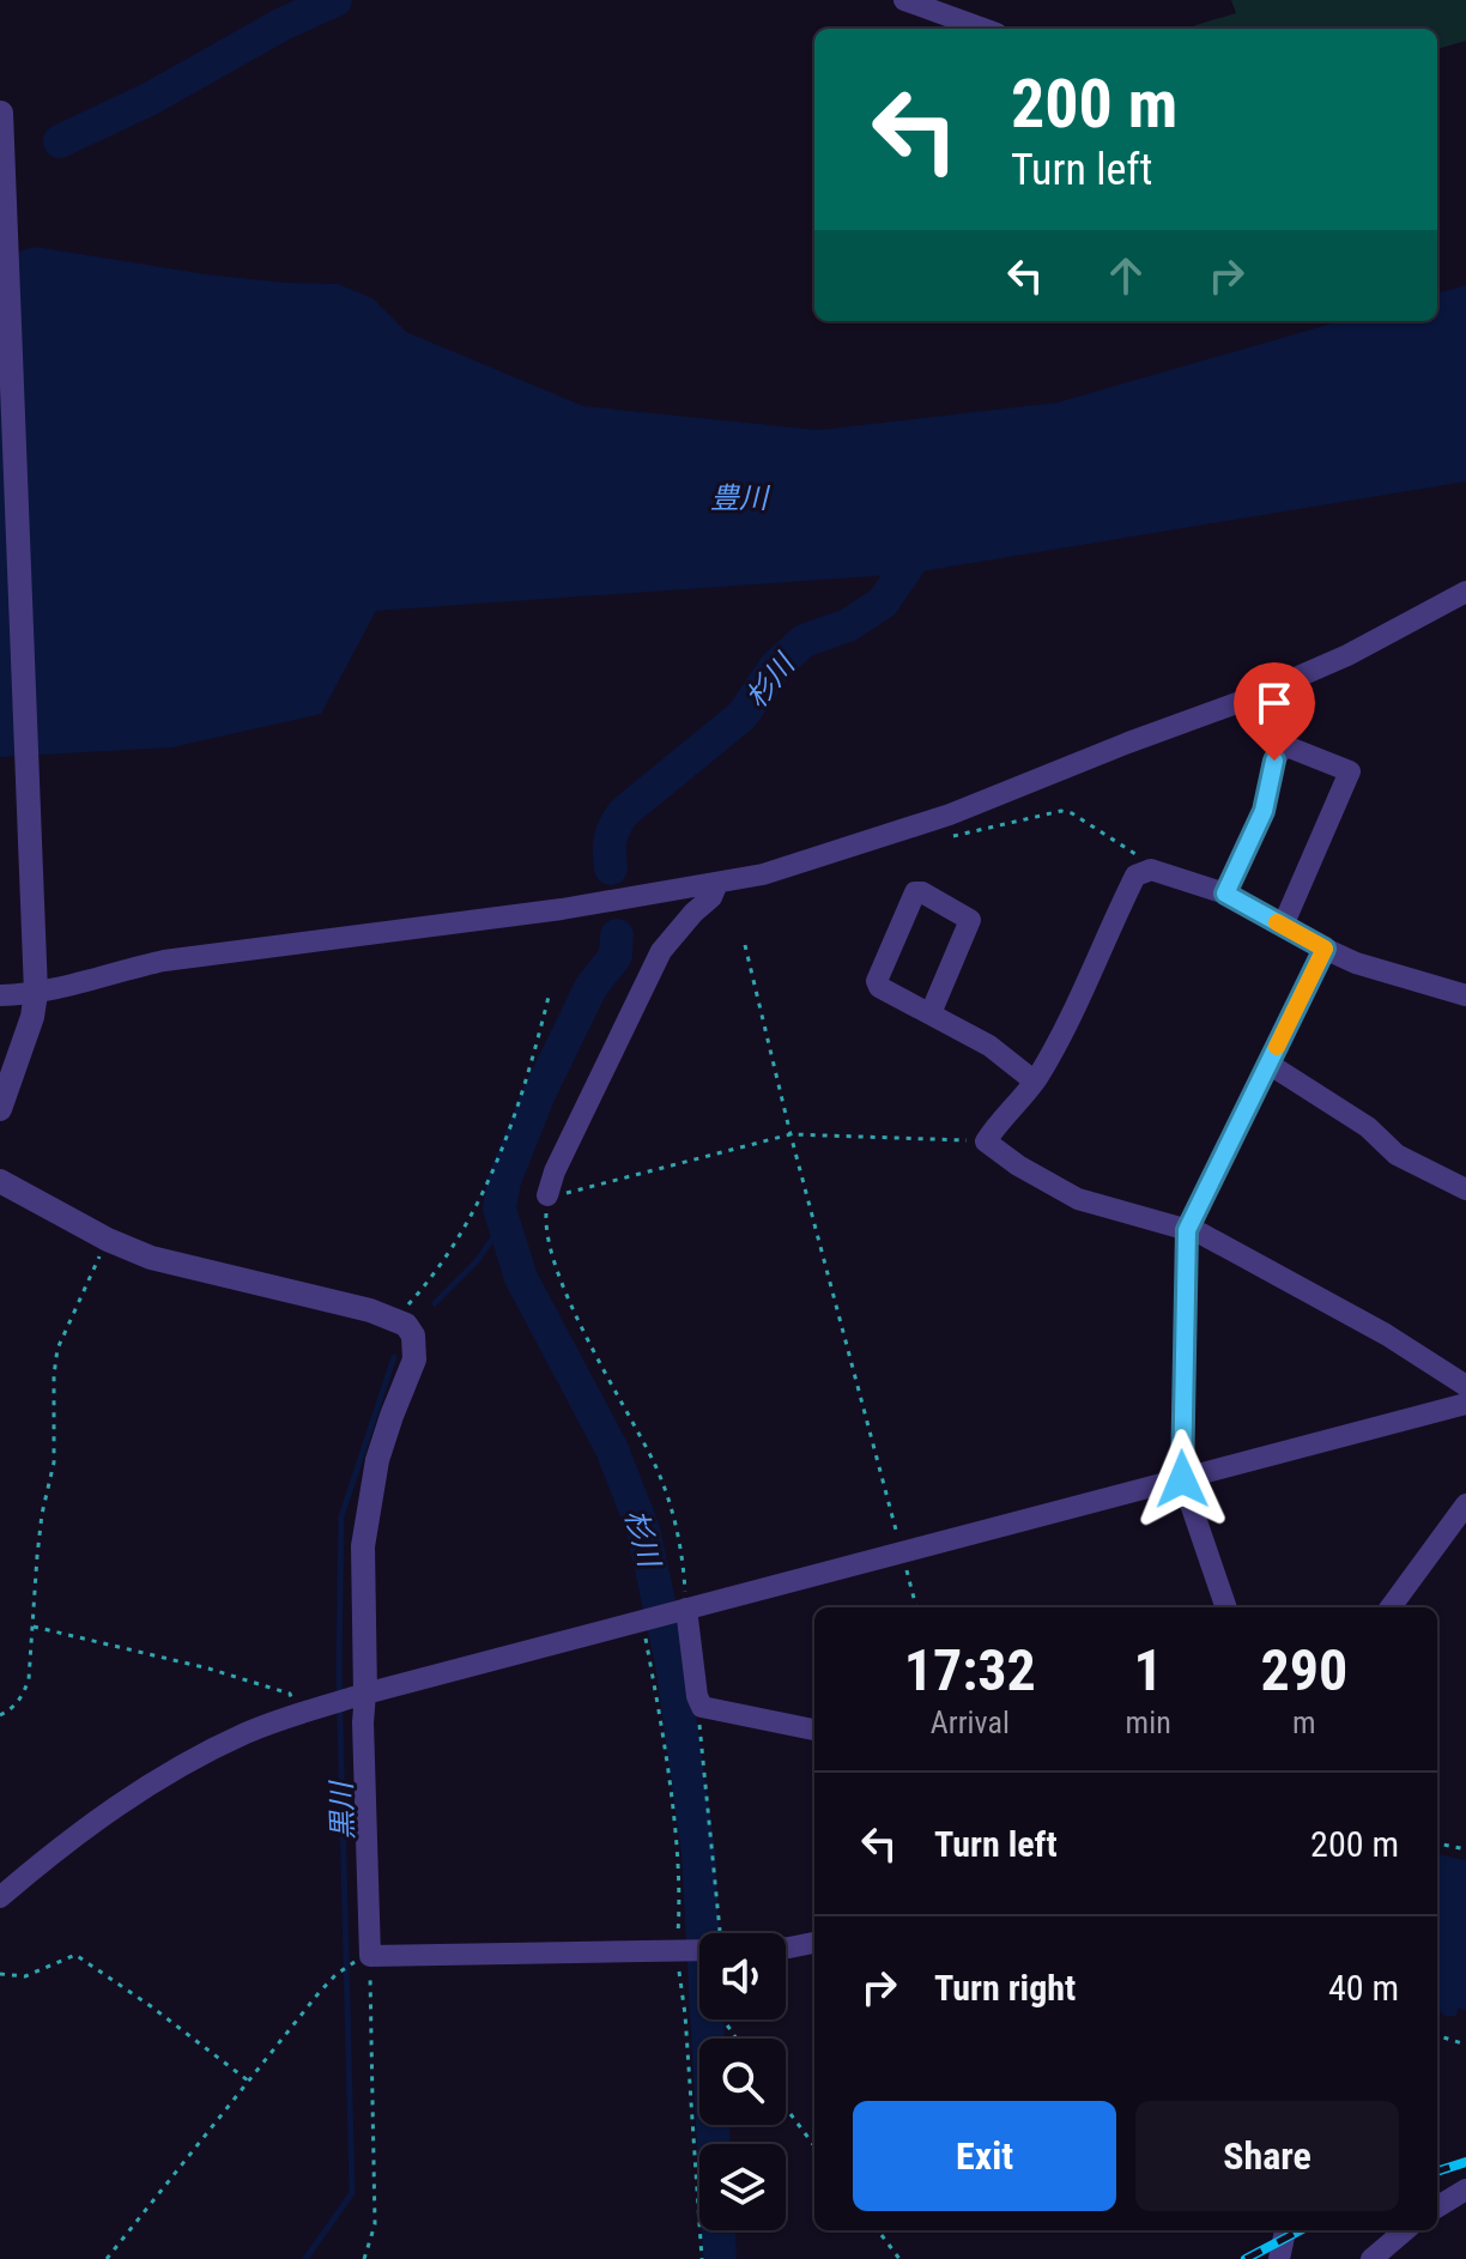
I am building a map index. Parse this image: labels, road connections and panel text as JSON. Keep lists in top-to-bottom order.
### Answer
{
  "water": ["豊川", "杉川", "黒川"],
  "page": {
    "turn": ["200 m", "Turn left"],
    "eta": [
      "17:32",
      "Arrival",
      "1",
      "min",
      "290",
      "m"
    ],
    "list": [
      {
        "name": "Turn left",
        "value": "200 m"
      },
      {
        "name": "Turn right",
        "value": "40 m"
      }
    ],
    "buttons": ["Exit", "Share"]
  }
}
